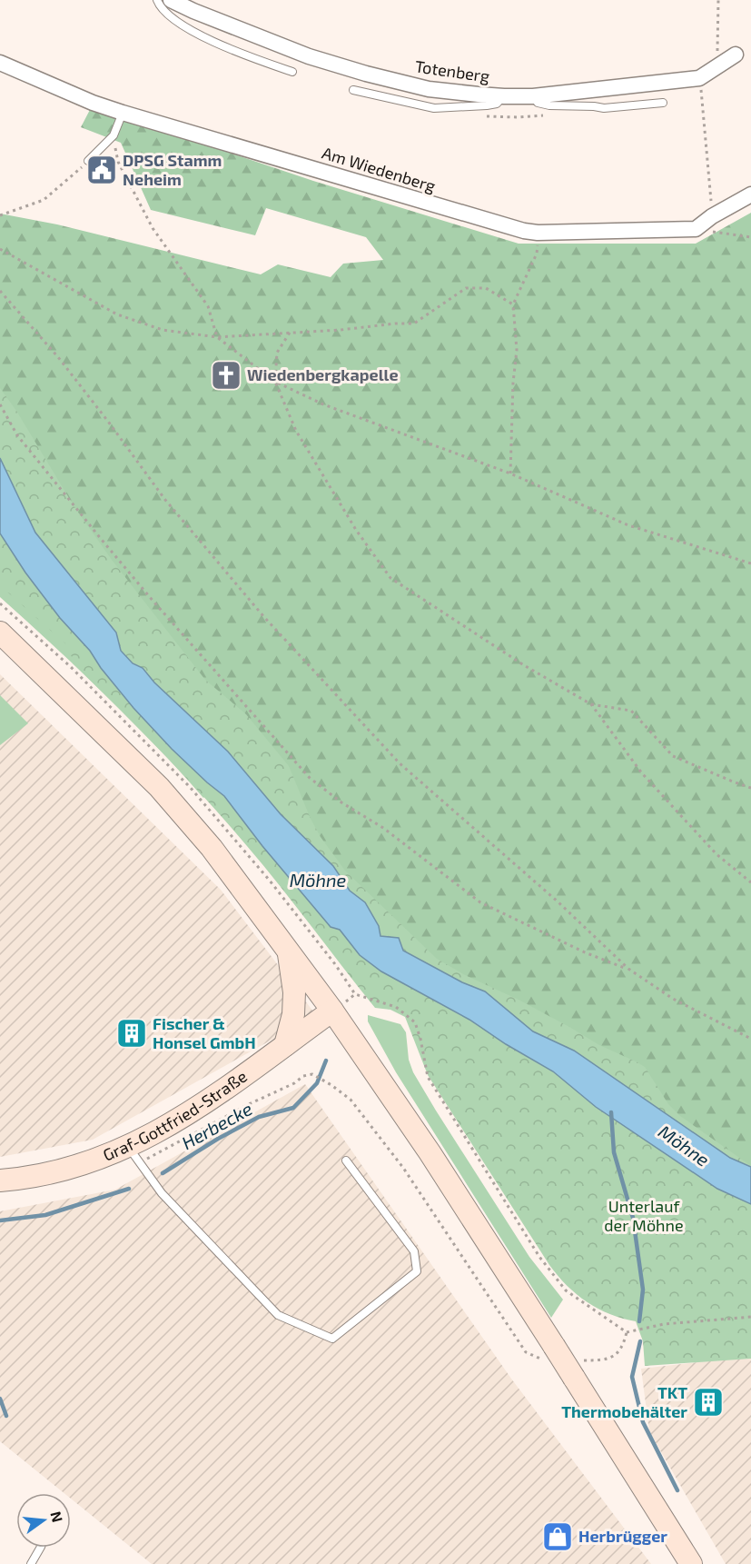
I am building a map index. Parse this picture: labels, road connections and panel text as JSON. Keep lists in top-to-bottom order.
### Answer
{
  "streets": {
    "main road": ["Graf-Gottfried-Straße"],
    "street": ["Totenberg", "Am Wiedenberg"]
  },
  "water": ["Möhne", "Herbecke"],
  "parks": ["Unterlauf der Möhne"],
  "places": {
    "public building": ["DPSG Stamm Neheim"],
    "church": ["Wiedenbergkapelle"],
    "building": ["Fischer & Honsel GmbH", "TKT Thermobehälter"],
    "shop": ["Herbrügger"]
  },
  "north": "right"
}
